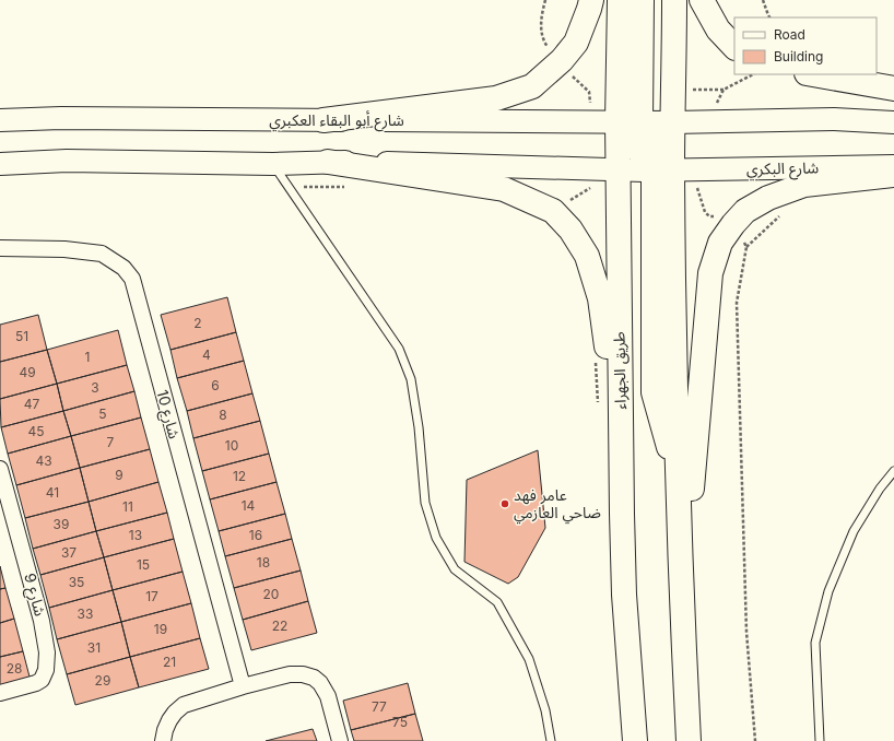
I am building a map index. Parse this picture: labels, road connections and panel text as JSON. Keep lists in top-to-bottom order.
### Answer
{
  "streets": {
    "highway": ["طريق الجهراء"],
    "main road": ["شارع أبو البقاء العكبري", "شارع البكري"],
    "street": ["شارع 10", "شارع 9"]
  },
  "crossings": [
    ["شارع أبو البقاء العكبري", "طريق الجهراء"]
  ],
  "places": ["عامر فهد ضاحي العازمي"],
  "house_numbers": [
    "2",
    "51",
    "4",
    "1",
    "49",
    "6",
    "3",
    "47",
    "5",
    "8",
    "45",
    "7",
    "10",
    "43",
    "9",
    "12",
    "41",
    "14",
    "11",
    "39",
    "13",
    "16",
    "37",
    "18",
    "15",
    "35",
    "20",
    "17",
    "33",
    "22",
    "19",
    "31",
    "21",
    "28",
    "29",
    "77",
    "75"
  ],
  "legend": ["Road", "Building"]
}
